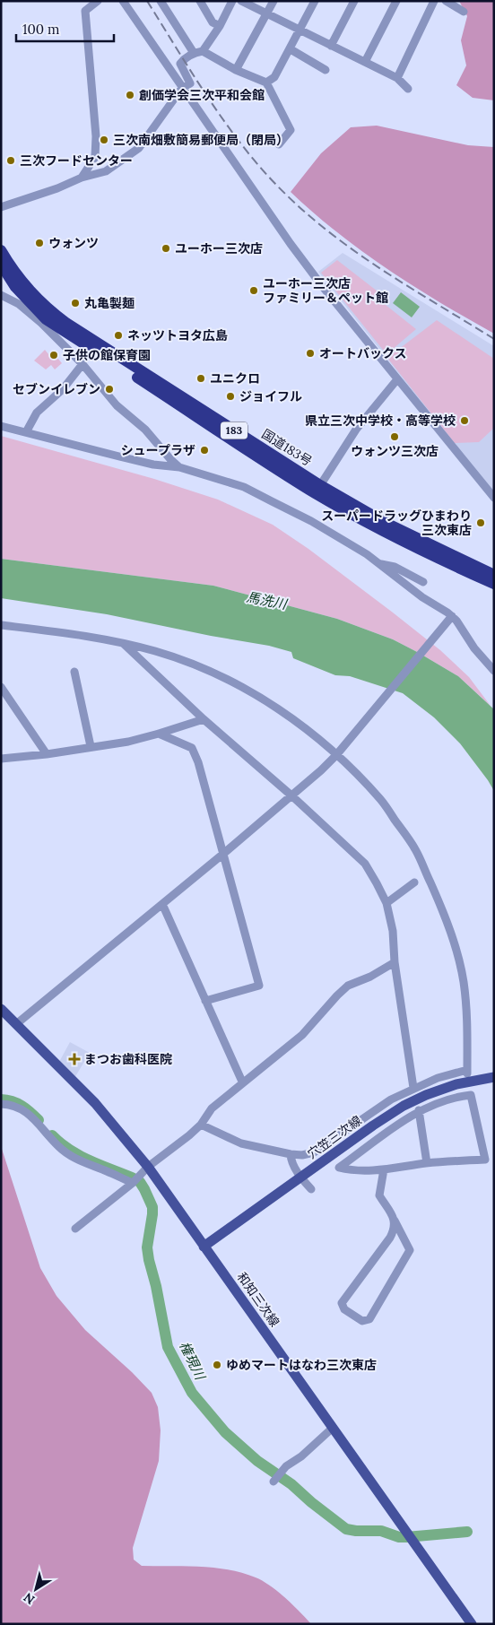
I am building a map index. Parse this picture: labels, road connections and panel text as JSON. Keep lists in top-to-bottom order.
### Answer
{
  "streets": {
    "highway": ["183", "国道183号"],
    "main road": ["穴笠三次線", "和知三次線"]
  },
  "crossings": [
    ["穴笠三次線", "和知三次線"]
  ],
  "water": ["馬洗川", "権現川"],
  "places": {
    "other": [
      "創価学会三次平和会館",
      "三次南畑敷簡易郵便局（閉局）",
      "三次フードセンター",
      "ウォンツ",
      "ユーホー三次店",
      "ユーホー三次店 ファミリー＆ペット館",
      "丸亀製麺",
      "ネッツトヨタ広島",
      "オートバックス",
      "子供の館保育園",
      "ユニクロ",
      "セブンイレブン",
      "ジョイフル",
      "県立三次中学校・高等学校",
      "ウォンツ三次店",
      "シュープラザ",
      "スーパードラッグひまわり 三次東店",
      "ゆめマートはなわ三次東店"
    ],
    "health": ["まつお歯科医院"]
  },
  "scale_bar": "100 m",
  "north": "bottom left"
}
